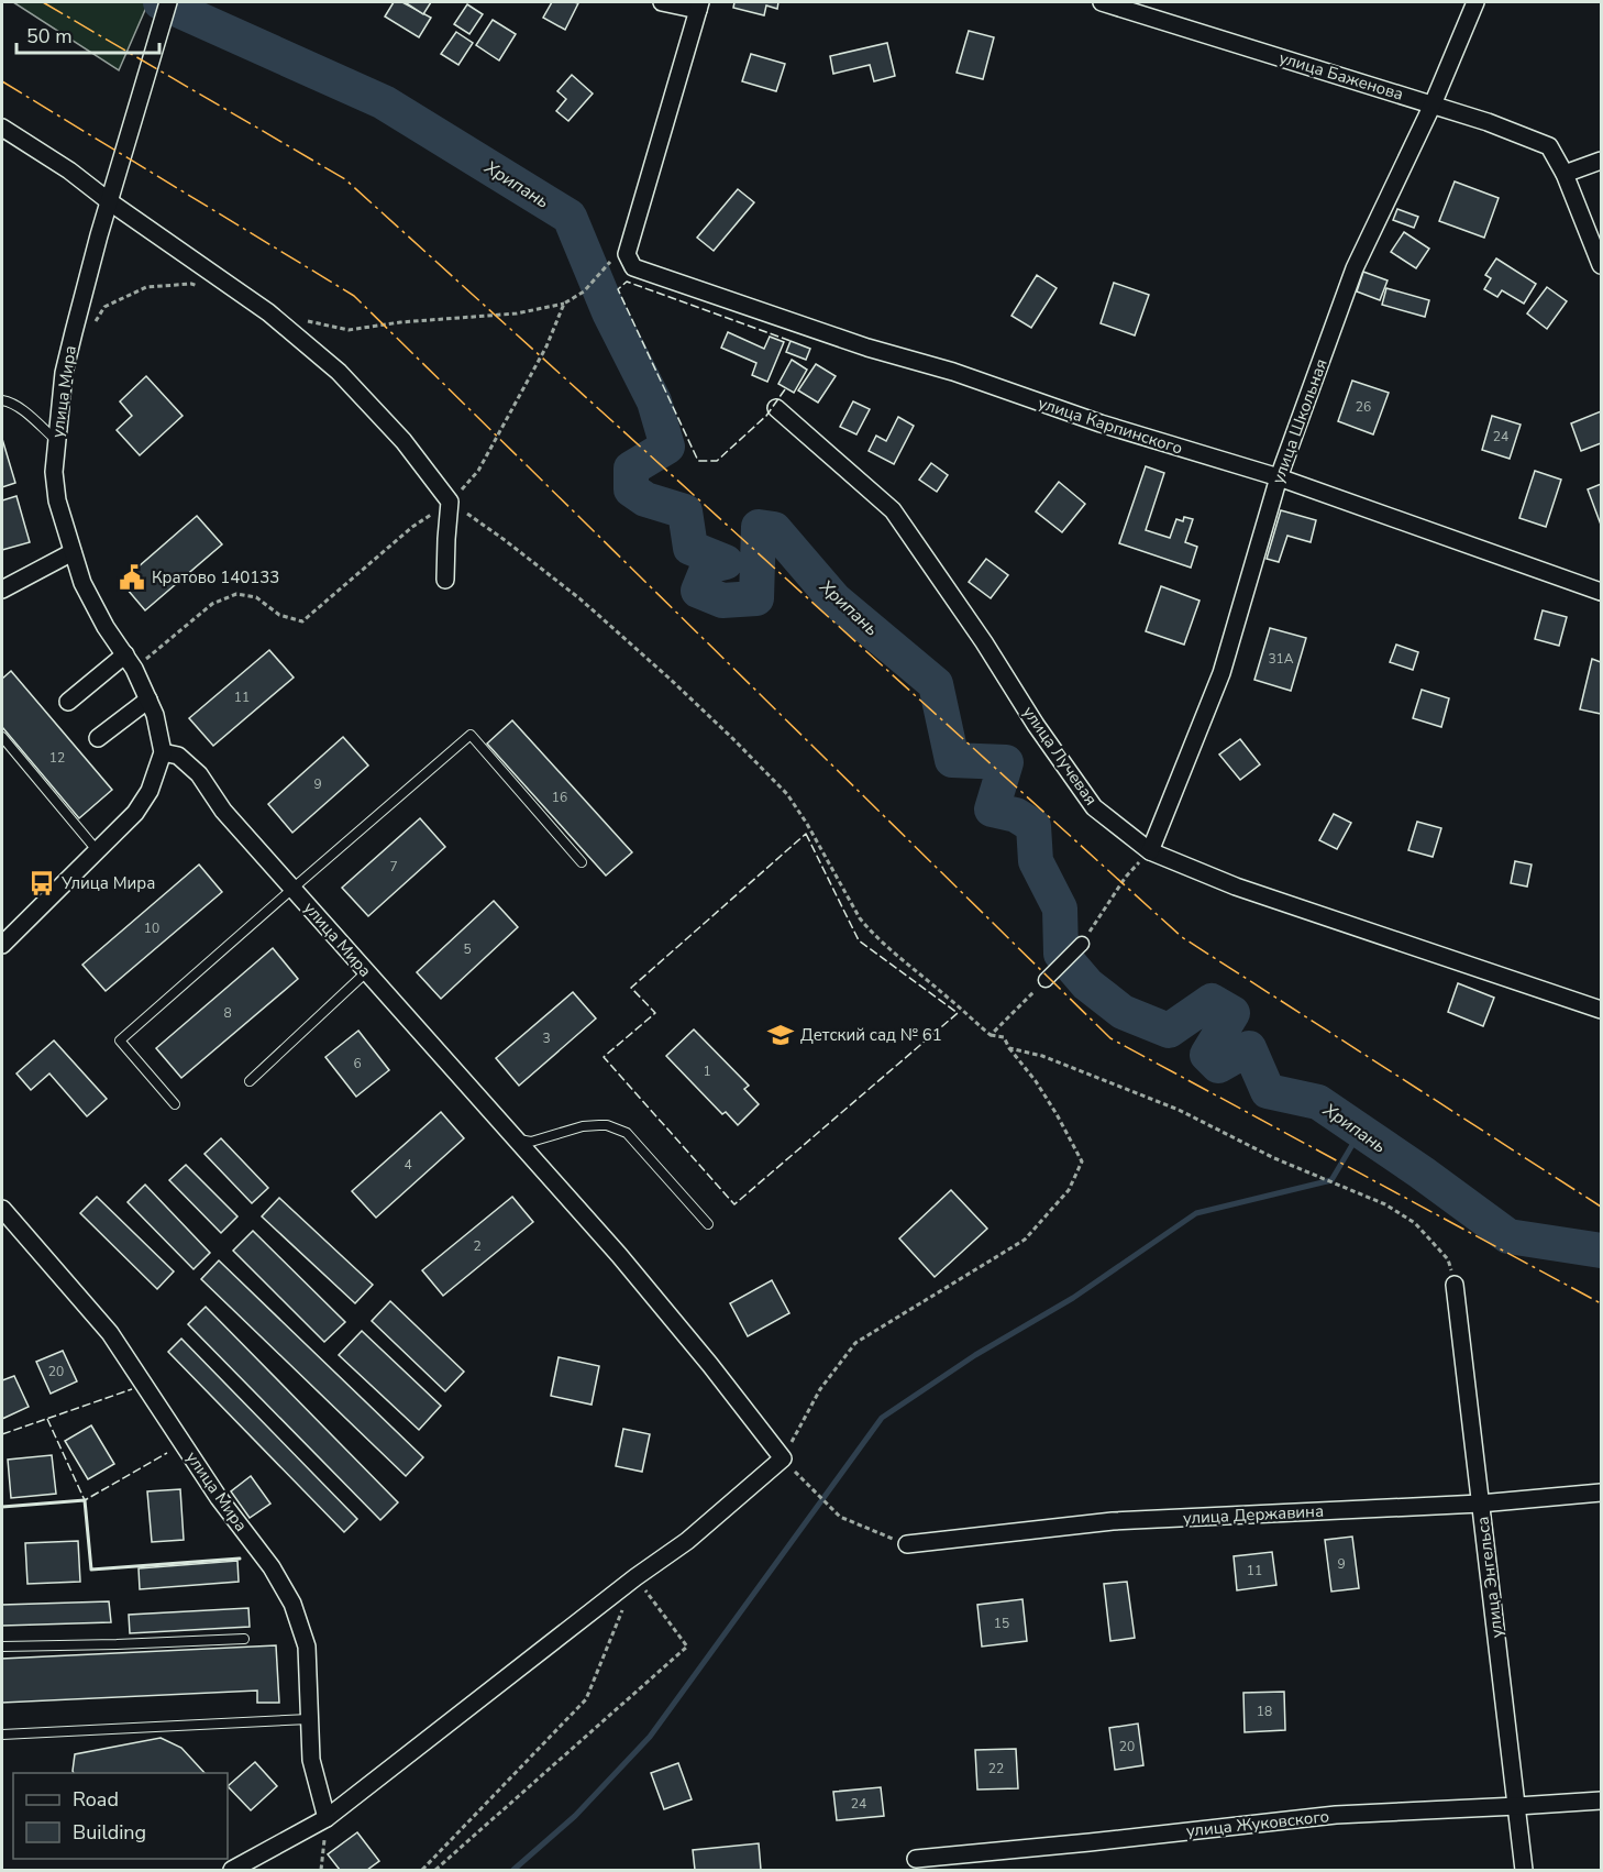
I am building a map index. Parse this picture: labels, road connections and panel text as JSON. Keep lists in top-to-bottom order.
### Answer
{
  "streets": {
    "street": [
      "улица Баженова",
      "улица Мира",
      "улица Школьная",
      "улица Карпинского",
      "улица Лучевая",
      "улица Державина",
      "улица Энгельса",
      "улица Жуковского"
    ]
  },
  "crossings": [
    ["улица Баженова", "улица Школьная"],
    ["улица Школьная", "улица Карпинского"],
    ["улица Школьная", "улица Лучевая"],
    ["улица Державина", "улица Энгельса"],
    ["улица Энгельса", "улица Жуковского"]
  ],
  "water": ["Хрипань"],
  "places": {
    "public building": ["Кратово 140133"],
    "bus stop": ["Улица Мира"],
    "school or university": ["Детский сад № 61"]
  },
  "house_numbers": [
    "26",
    "24",
    "31А",
    "11",
    "12",
    "9",
    "16",
    "7",
    "10",
    "5",
    "8",
    "3",
    "6",
    "1",
    "4",
    "2",
    "20",
    "9",
    "11",
    "15",
    "18",
    "20",
    "22",
    "24"
  ],
  "legend": ["Road", "Building"],
  "scale_bar": "50 m"
}
